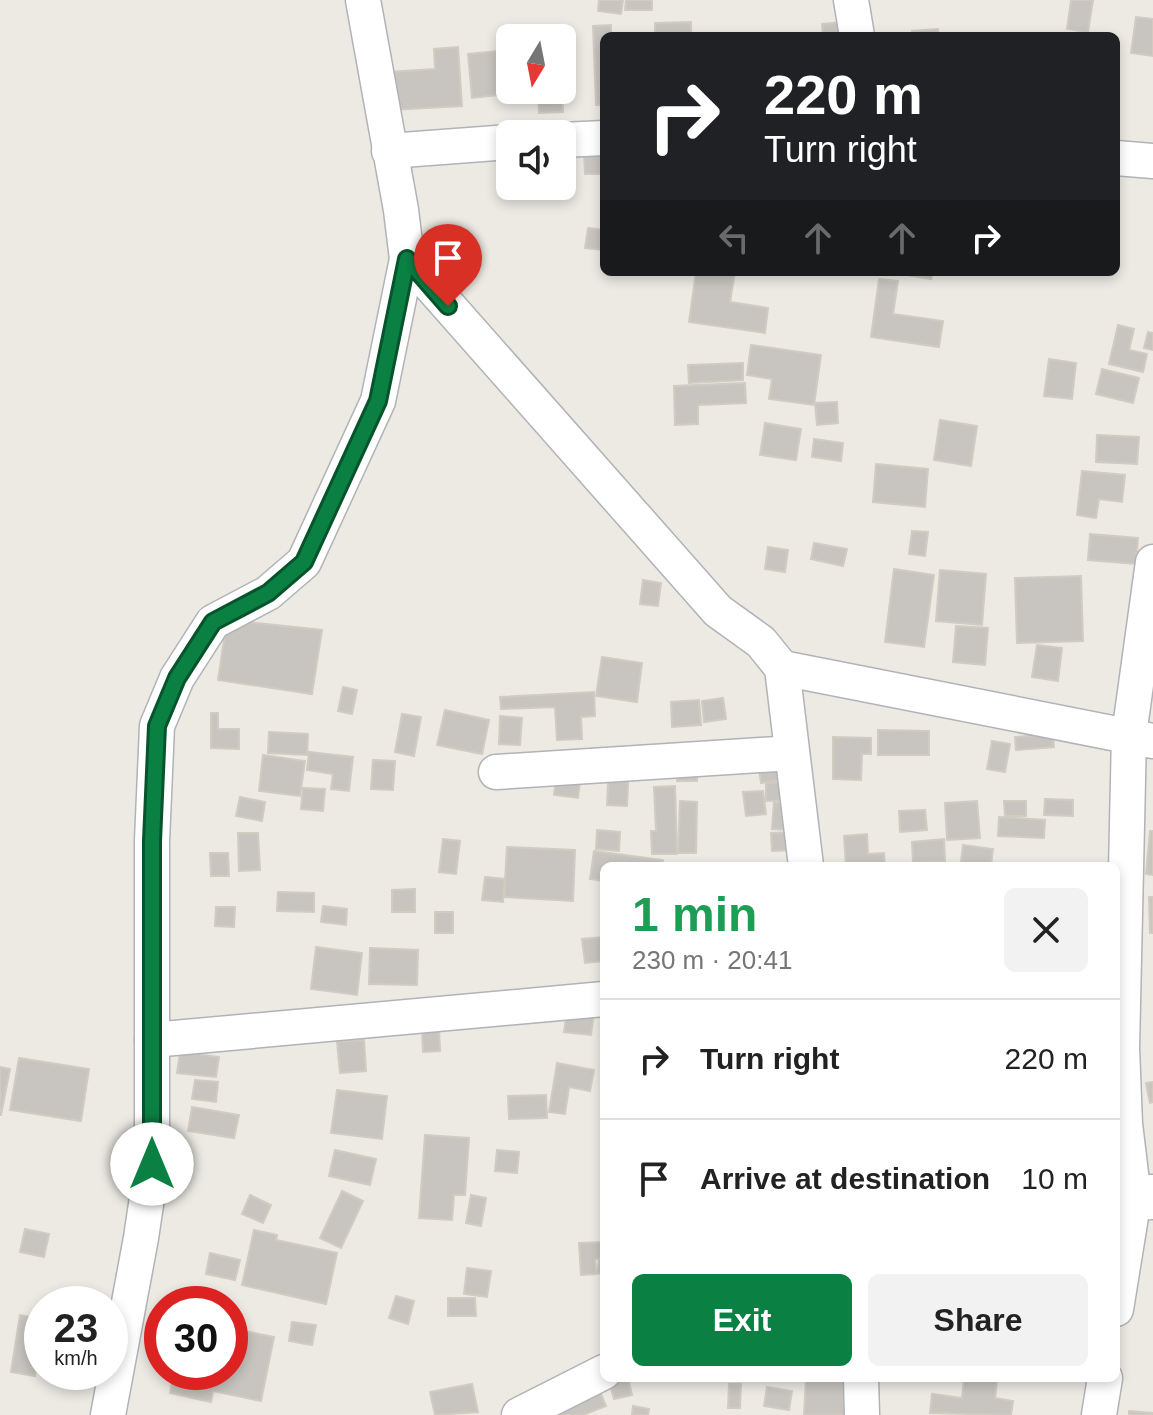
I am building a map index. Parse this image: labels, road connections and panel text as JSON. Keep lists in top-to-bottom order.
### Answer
{
  "north": "bottom",
  "page": {
    "turn": ["220 m", "Turn right"],
    "heading": ["1 min", "230 m · 20:41"],
    "list": [
      {
        "name": "Turn right",
        "value": "220 m"
      },
      {
        "name": "Arrive at destination",
        "value": "10 m"
      }
    ],
    "buttons": ["Exit", "Share"],
    "speed": "23 km/h",
    "limit": "30"
  }
}
